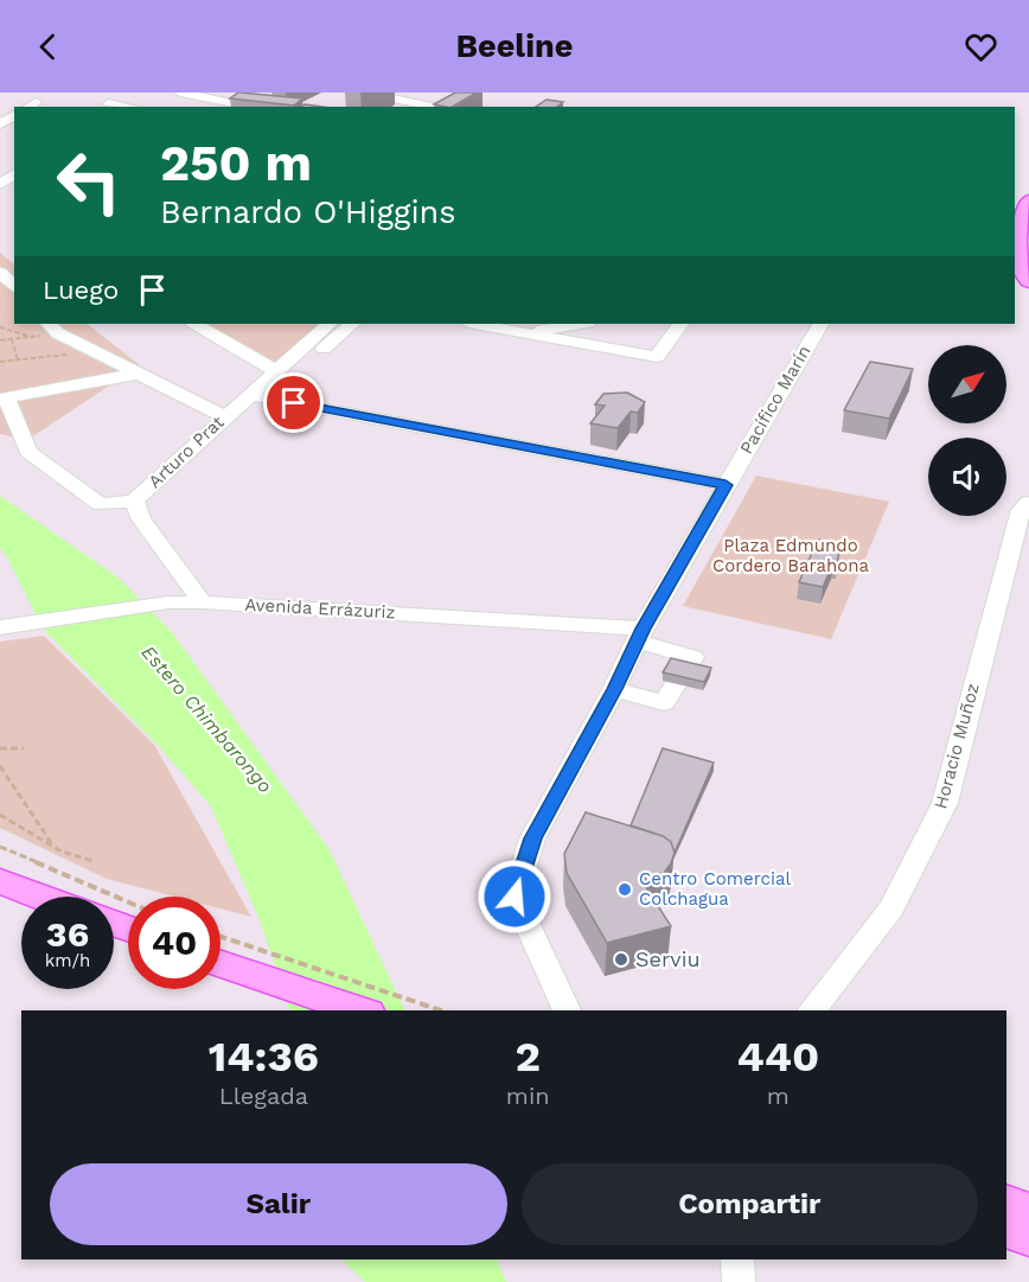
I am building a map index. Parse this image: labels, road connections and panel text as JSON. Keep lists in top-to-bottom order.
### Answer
{
  "streets": {
    "street": [
      "Pacífico Marín",
      "Arturo Prat",
      "Avenida Errázuriz",
      "Horacio Muñoz"
    ]
  },
  "crossings": [
    ["Pacífico Marín", "Avenida Errázuriz"],
    ["Arturo Prat", "Avenida Errázuriz"]
  ],
  "water": ["Estero Chimbarongo"],
  "parks": ["Plaza Edmundo Cordero Barahona"],
  "places": ["Centro Comercial Colchagua", "Serviu"],
  "north": "top right",
  "page": {
    "header": "Beeline",
    "turn": ["250 m", "Bernardo O'Higgins"],
    "then": "Luego",
    "speed": "36 km/h",
    "limit": "40",
    "eta": [
      "14:36",
      "Llegada",
      "2",
      "min",
      "440",
      "m"
    ],
    "buttons": ["Salir", "Compartir"]
  }
}
